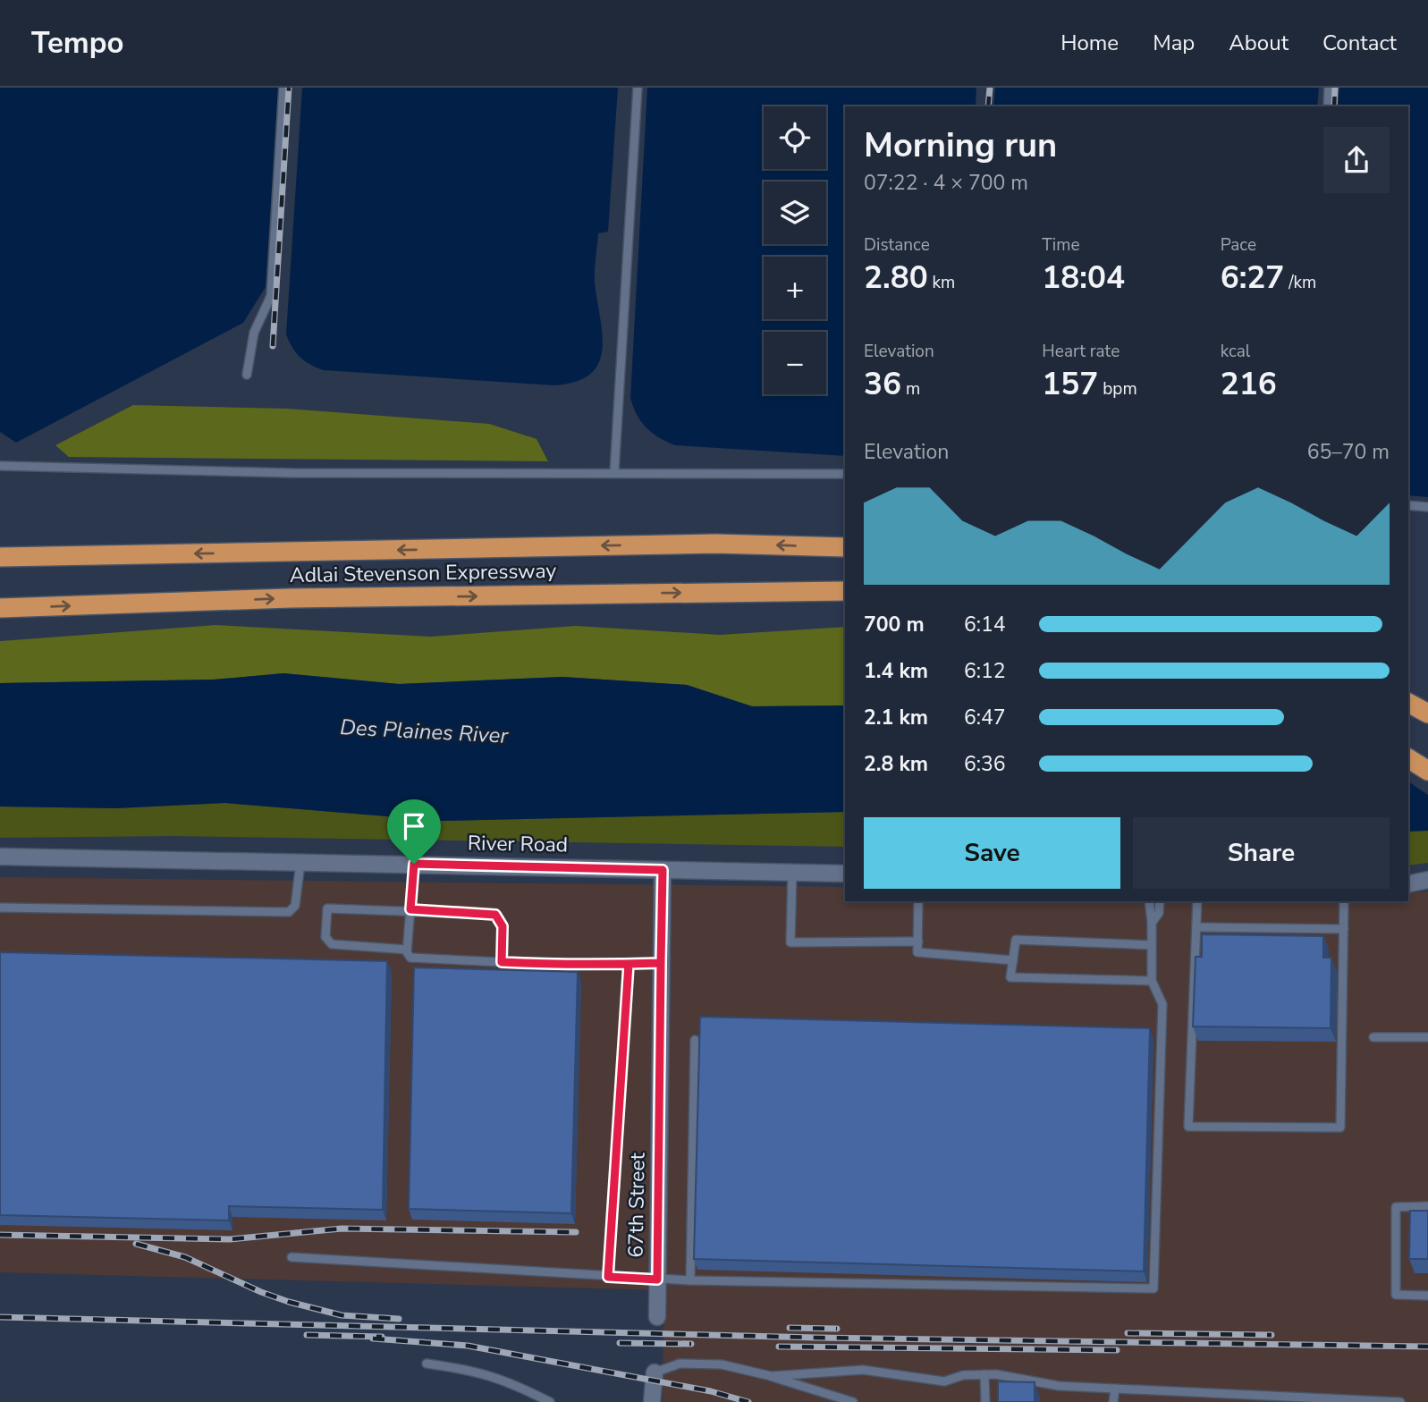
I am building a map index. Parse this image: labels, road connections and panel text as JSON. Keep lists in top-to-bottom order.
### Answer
{
  "streets": {
    "highway": ["Adlai Stevenson Expressway"],
    "street": ["River Road", "67th Street"]
  },
  "crossings": [
    ["River Road", "67th Street"]
  ],
  "water": ["Des Plaines River"],
  "page": {
    "header": "Tempo",
    "nav": [
      "Home",
      "Map",
      "About",
      "Contact"
    ],
    "map_buttons": ["+", "−"],
    "heading": ["Morning run", "07:22 · 4 × 700 m"],
    "stats": [
      ["Distance", "2.80 km"],
      ["Time", "18:04"],
      ["Pace", "6:27 /km"],
      ["Elevation", "36 m"],
      ["Heart rate", "157 bpm"],
      ["kcal", "216"]
    ],
    "chart": ["Elevation", "65–70 m"],
    "list": [
      {
        "name": "700 m",
        "note": "6:14"
      },
      {
        "name": "1.4 km",
        "note": "6:12"
      },
      {
        "name": "2.1 km",
        "note": "6:47"
      },
      {
        "name": "2.8 km",
        "note": "6:36"
      }
    ],
    "buttons": ["Save", "Share"]
  }
}
